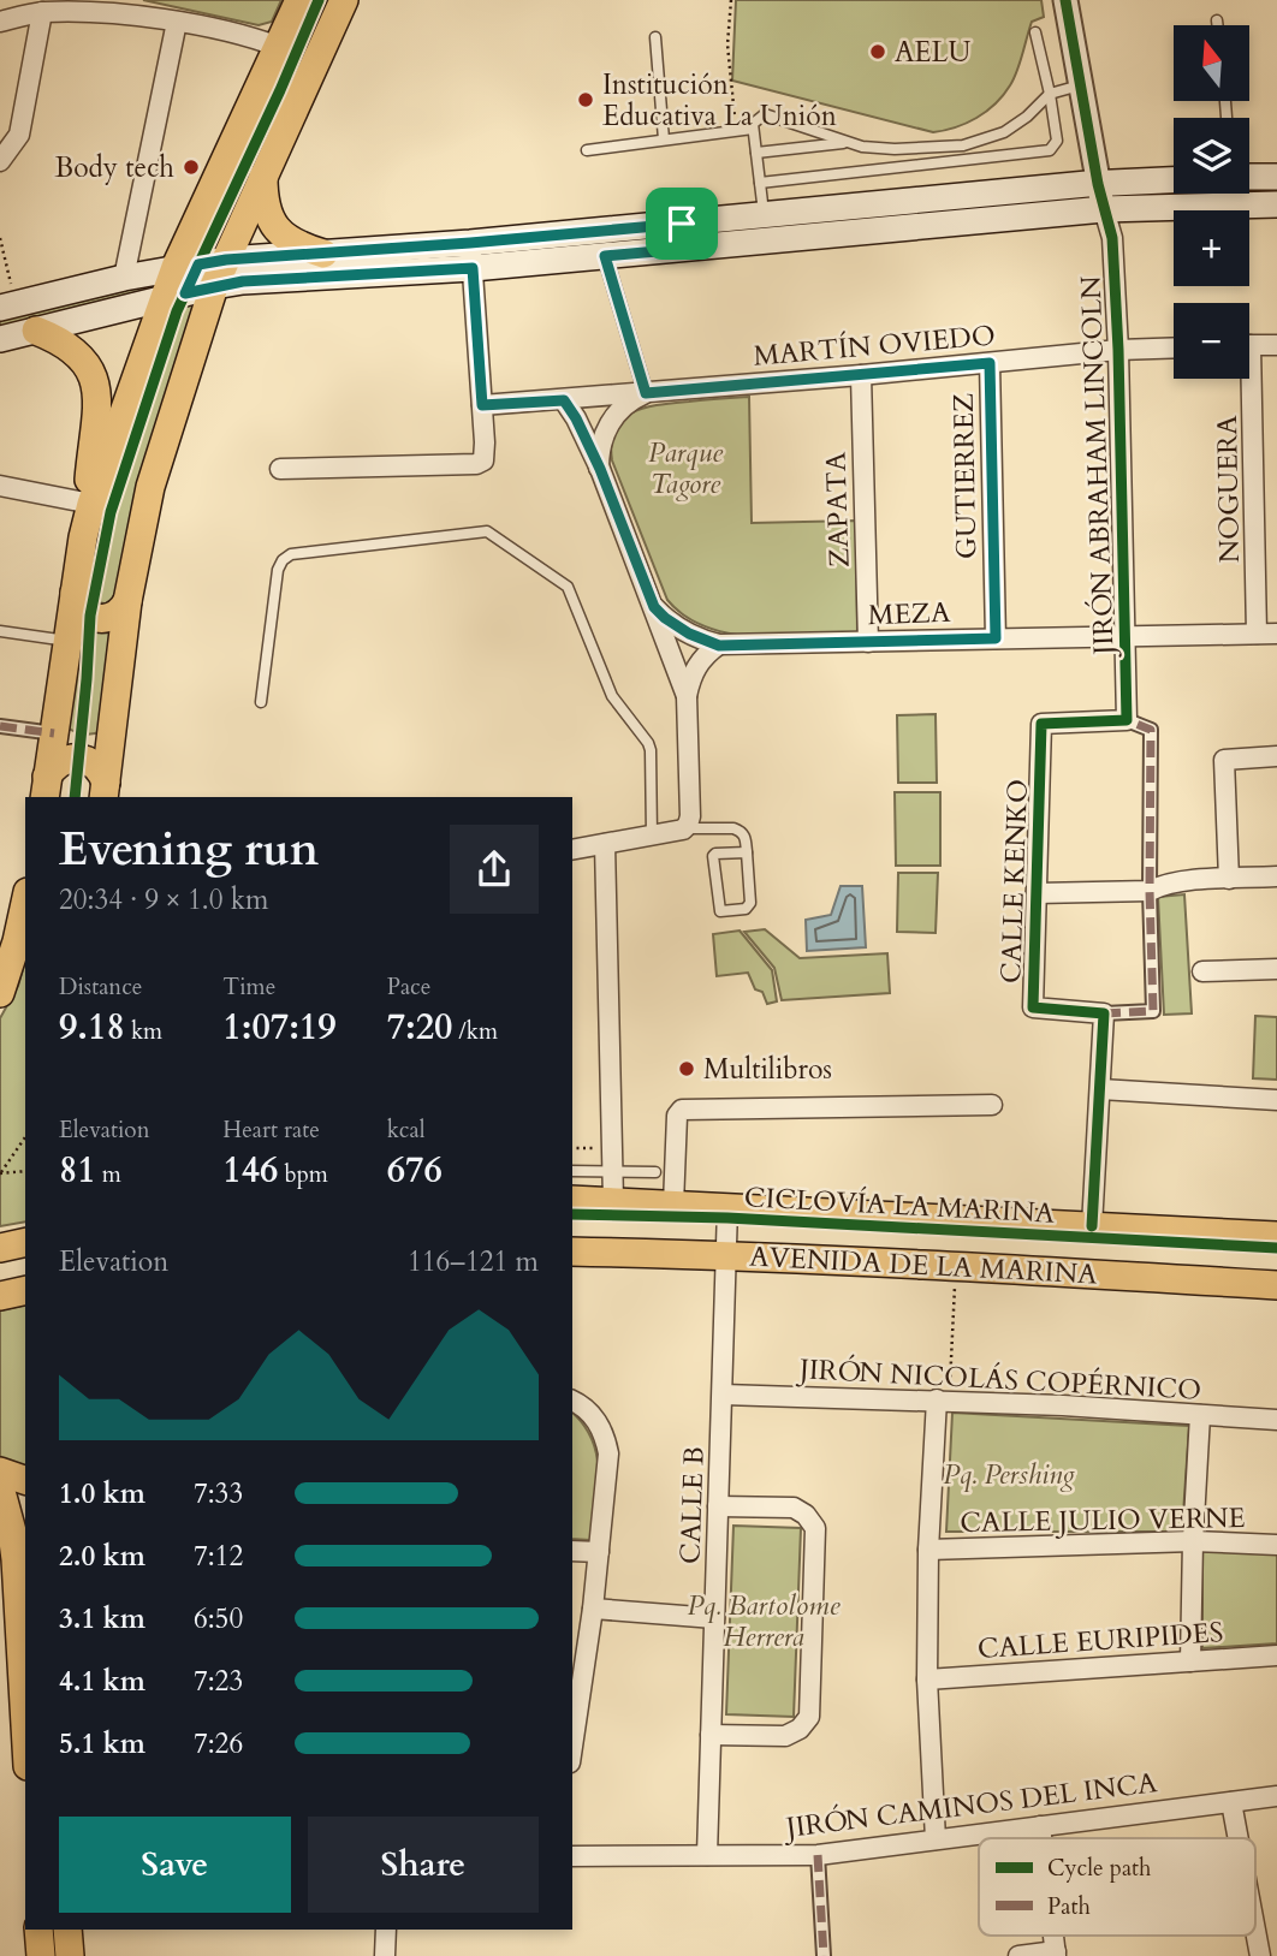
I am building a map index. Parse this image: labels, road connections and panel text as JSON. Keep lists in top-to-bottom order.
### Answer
{
  "streets": {
    "main road": ["AVENIDA DE LA MARINA"],
    "street": [
      "MARTÍN OVIEDO",
      "JIRÓN ABRAHAM LINCOLN",
      "GUTIERREZ",
      "NOGUERA",
      "ZAPATA",
      "MEZA",
      "CALLE KENKO",
      "JIRÓN NICOLÁS COPÉRNICO",
      "CALLE B",
      "CALLE JULIO VERNE",
      "CALLE EURIPIDES",
      "JIRÓN CAMINOS DEL INCA"
    ],
    "cycle path": ["CICLOVÍA LA MARINA"]
  },
  "crossings": [
    ["MARTÍN OVIEDO", "JIRÓN ABRAHAM LINCOLN"],
    ["MARTÍN OVIEDO", "GUTIERREZ"],
    ["MARTÍN OVIEDO", "ZAPATA"],
    ["JIRÓN ABRAHAM LINCOLN", "MEZA"],
    ["JIRÓN ABRAHAM LINCOLN", "CALLE KENKO"],
    ["GUTIERREZ", "MEZA"],
    ["NOGUERA", "MEZA"],
    ["ZAPATA", "MEZA"],
    ["AVENIDA DE LA MARINA", "CALLE B"],
    ["JIRÓN NICOLÁS COPÉRNICO", "CALLE B"],
    ["CALLE B", "JIRÓN CAMINOS DEL INCA"]
  ],
  "parks": ["Parque Tagore", "Pq. Pershing", "Pq. Bartolome Herrera"],
  "places": [
    "AELU",
    "Institución Educativa La Unión",
    "Body tech",
    "Multilibros"
  ],
  "legend": ["Cycle path", "Path"],
  "north": "top",
  "page": {
    "map_buttons": ["+", "−"],
    "heading": ["Evening run", "20:34 · 9 × 1.0 km"],
    "stats": [
      ["Distance", "9.18 km"],
      ["Time", "1:07:19"],
      ["Pace", "7:20 /km"],
      ["Elevation", "81 m"],
      ["Heart rate", "146 bpm"],
      ["kcal", "676"]
    ],
    "chart": ["Elevation", "116–121 m"],
    "list": [
      {
        "name": "1.0 km",
        "note": "7:33"
      },
      {
        "name": "2.0 km",
        "note": "7:12"
      },
      {
        "name": "3.1 km",
        "note": "6:50"
      },
      {
        "name": "4.1 km",
        "note": "7:23"
      },
      {
        "name": "5.1 km",
        "note": "7:26"
      }
    ],
    "buttons": ["Save", "Share"]
  }
}
